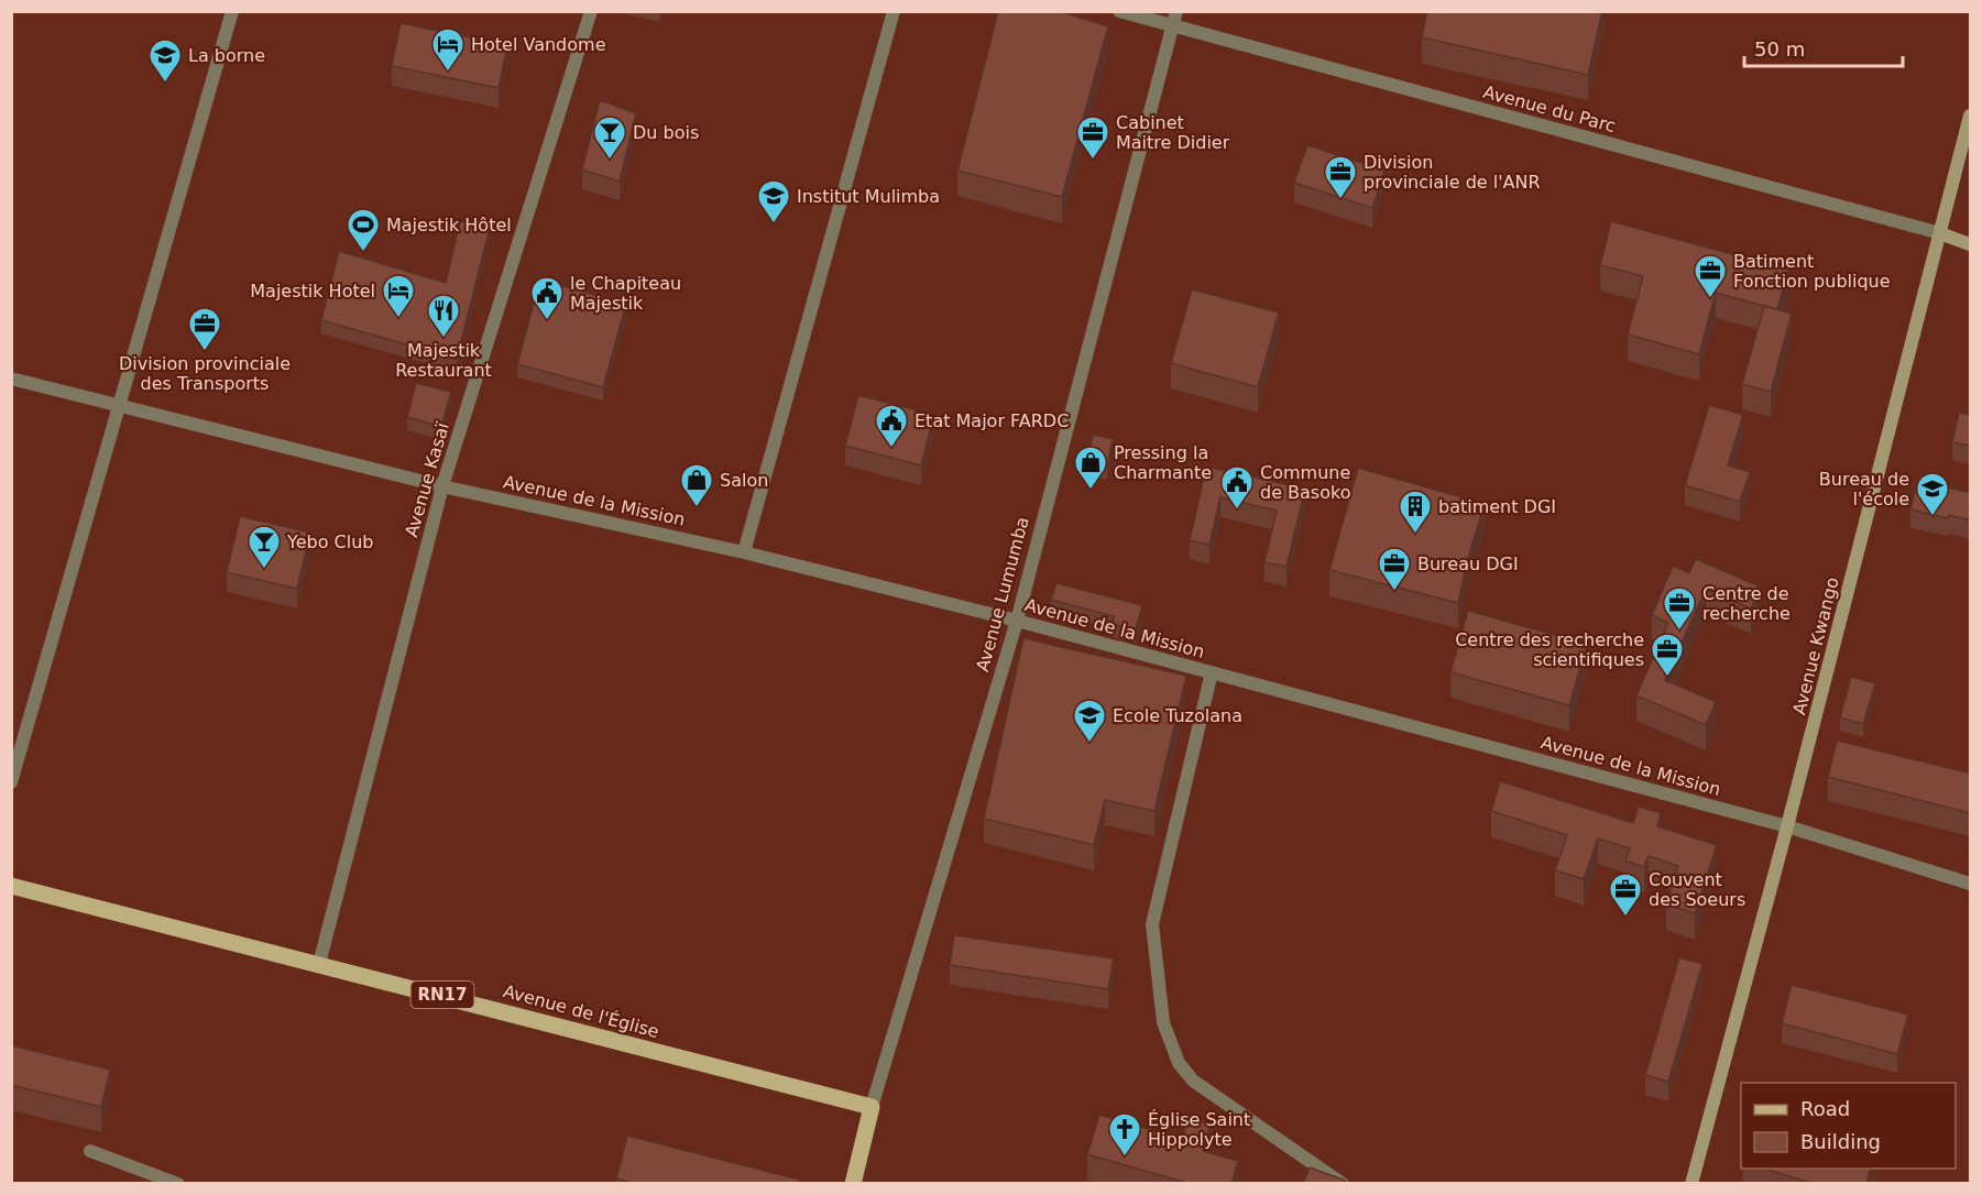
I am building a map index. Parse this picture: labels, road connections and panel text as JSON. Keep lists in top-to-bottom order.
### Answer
{
  "streets": {
    "main road": ["Avenue Lumumba", "RN17", "Avenue de l'Église"],
    "street": [
      "Avenue du Parc",
      "Avenue Kasaï",
      "Avenue de la Mission",
      "Avenue Kwango"
    ]
  },
  "crossings": [
    ["Avenue du Parc", "Avenue Lumumba"],
    ["Avenue du Parc", "Avenue Kwango"],
    ["Avenue Kasaï", "Avenue de la Mission"],
    ["Avenue Kasaï", "Avenue de l'Église"],
    ["Avenue de la Mission", "Avenue Lumumba"],
    ["Avenue de la Mission", "Avenue Kwango"],
    ["Avenue Lumumba", "Avenue de l'Église"]
  ],
  "places": {
    "hotel": ["Hotel Vandome", "Majestik Hotel"],
    "school or university": [
      "La borne",
      "Institut Mulimba",
      "Bureau de l'école",
      "Ecole Tuzolana"
    ],
    "bar": ["Du bois", "Yebo Club"],
    "office": [
      "Cabinet Maitre Didier",
      "Division provinciale de l'ANR",
      "Batiment Fonction publique",
      "Division provinciale des Transports",
      "Bureau DGI",
      "Centre de recherche",
      "Centre des recherche scientifiques",
      "Couvent des Soeurs"
    ],
    "sports": ["Majestik Hôtel"],
    "public building": ["le Chapiteau Majestik", "Etat Major FARDC", "Commune de Basoko"],
    "restaurant": ["Majestik Restaurant"],
    "shop": ["Pressing la Charmante", "Salon"],
    "building": ["batiment DGI"],
    "church": ["Église Saint Hippolyte"]
  },
  "legend": ["Road", "Building"],
  "scale_bar": "50 m"
}
